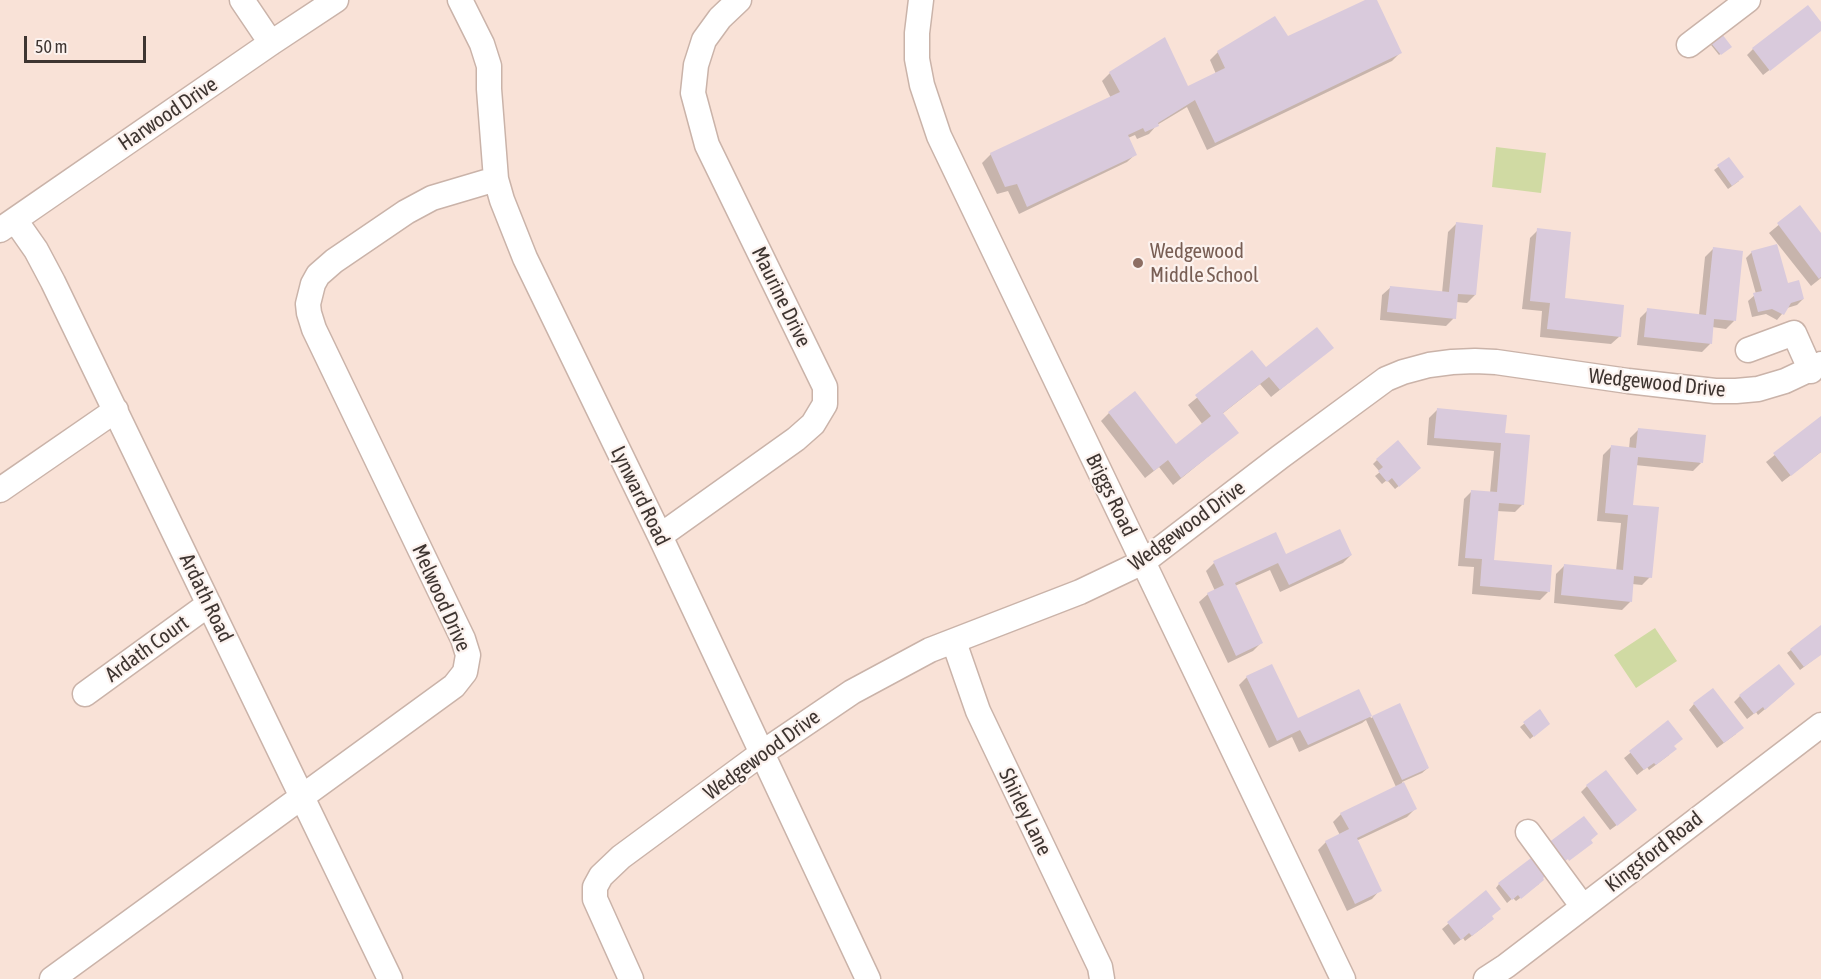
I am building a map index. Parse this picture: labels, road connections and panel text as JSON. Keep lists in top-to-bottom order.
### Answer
{
  "streets": {
    "street": [
      "Harwood Drive",
      "Maurine Drive",
      "Wedgewood Drive",
      "Briggs Road",
      "Lynward Road",
      "Ardath Road",
      "Melwood Drive",
      "Ardath Court",
      "Shirley Lane",
      "Kingsford Road"
    ]
  },
  "crossings": [
    ["Harwood Drive", "Ardath Road"],
    ["Maurine Drive", "Lynward Road"],
    ["Wedgewood Drive", "Briggs Road"],
    ["Wedgewood Drive", "Lynward Road"],
    ["Wedgewood Drive", "Shirley Lane"],
    ["Lynward Road", "Melwood Drive"],
    ["Ardath Road", "Melwood Drive"],
    ["Ardath Road", "Ardath Court"]
  ],
  "places": ["Wedgewood Middle School"],
  "scale_bar": "50 m"
}
